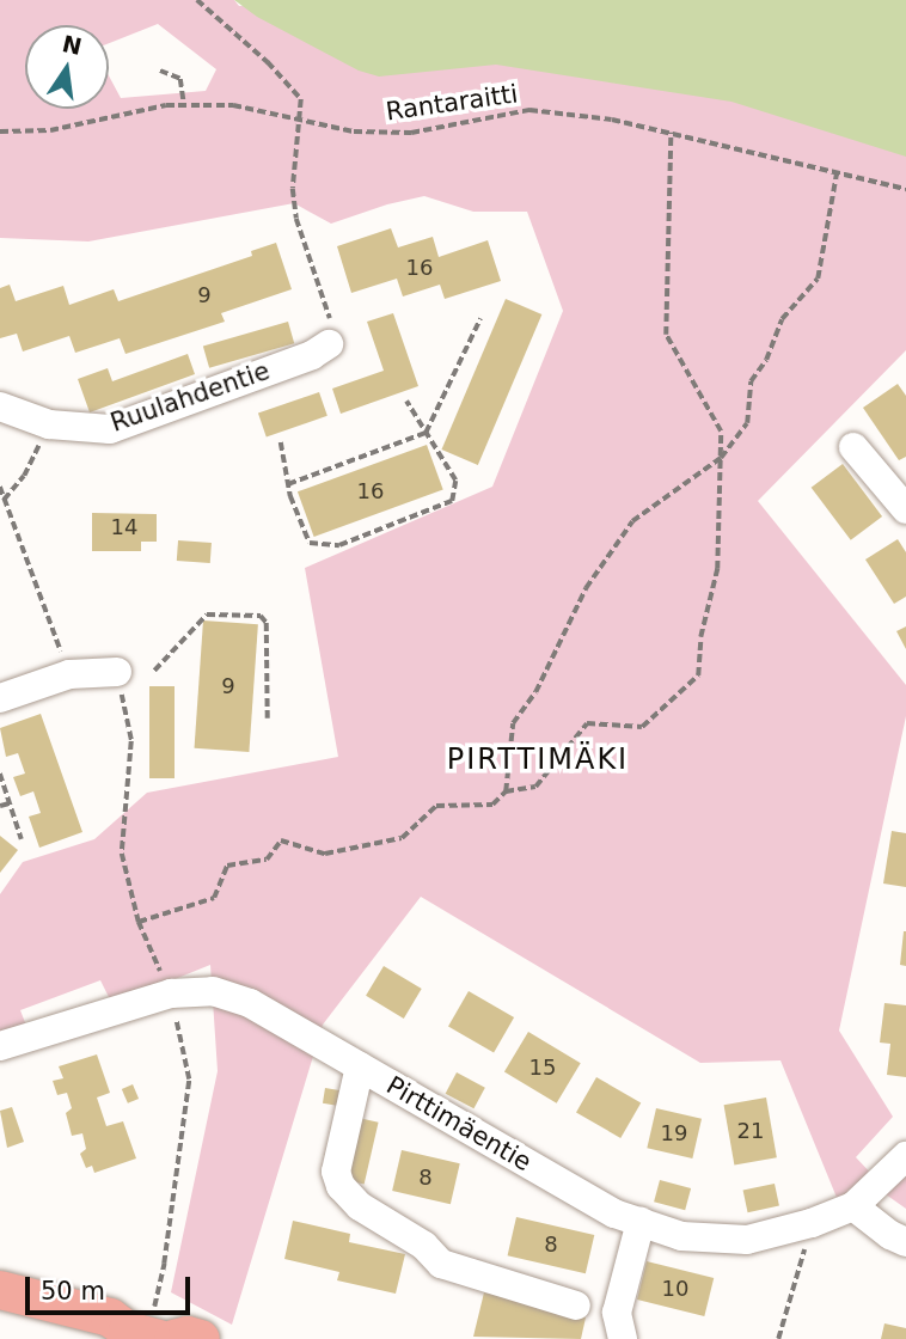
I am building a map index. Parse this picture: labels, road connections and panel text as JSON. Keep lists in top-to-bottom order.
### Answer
{
  "streets": {
    "street": ["Ruulahdentie", "Pirttimäentie"],
    "path": ["Rantaraitti"]
  },
  "districts": ["PIRTTIMÄKI"],
  "house_numbers": [
    "16",
    "9",
    "16",
    "14",
    "9",
    "15",
    "21",
    "19",
    "8",
    "8",
    "10"
  ],
  "scale_bar": "50 m",
  "north": "top"
}
